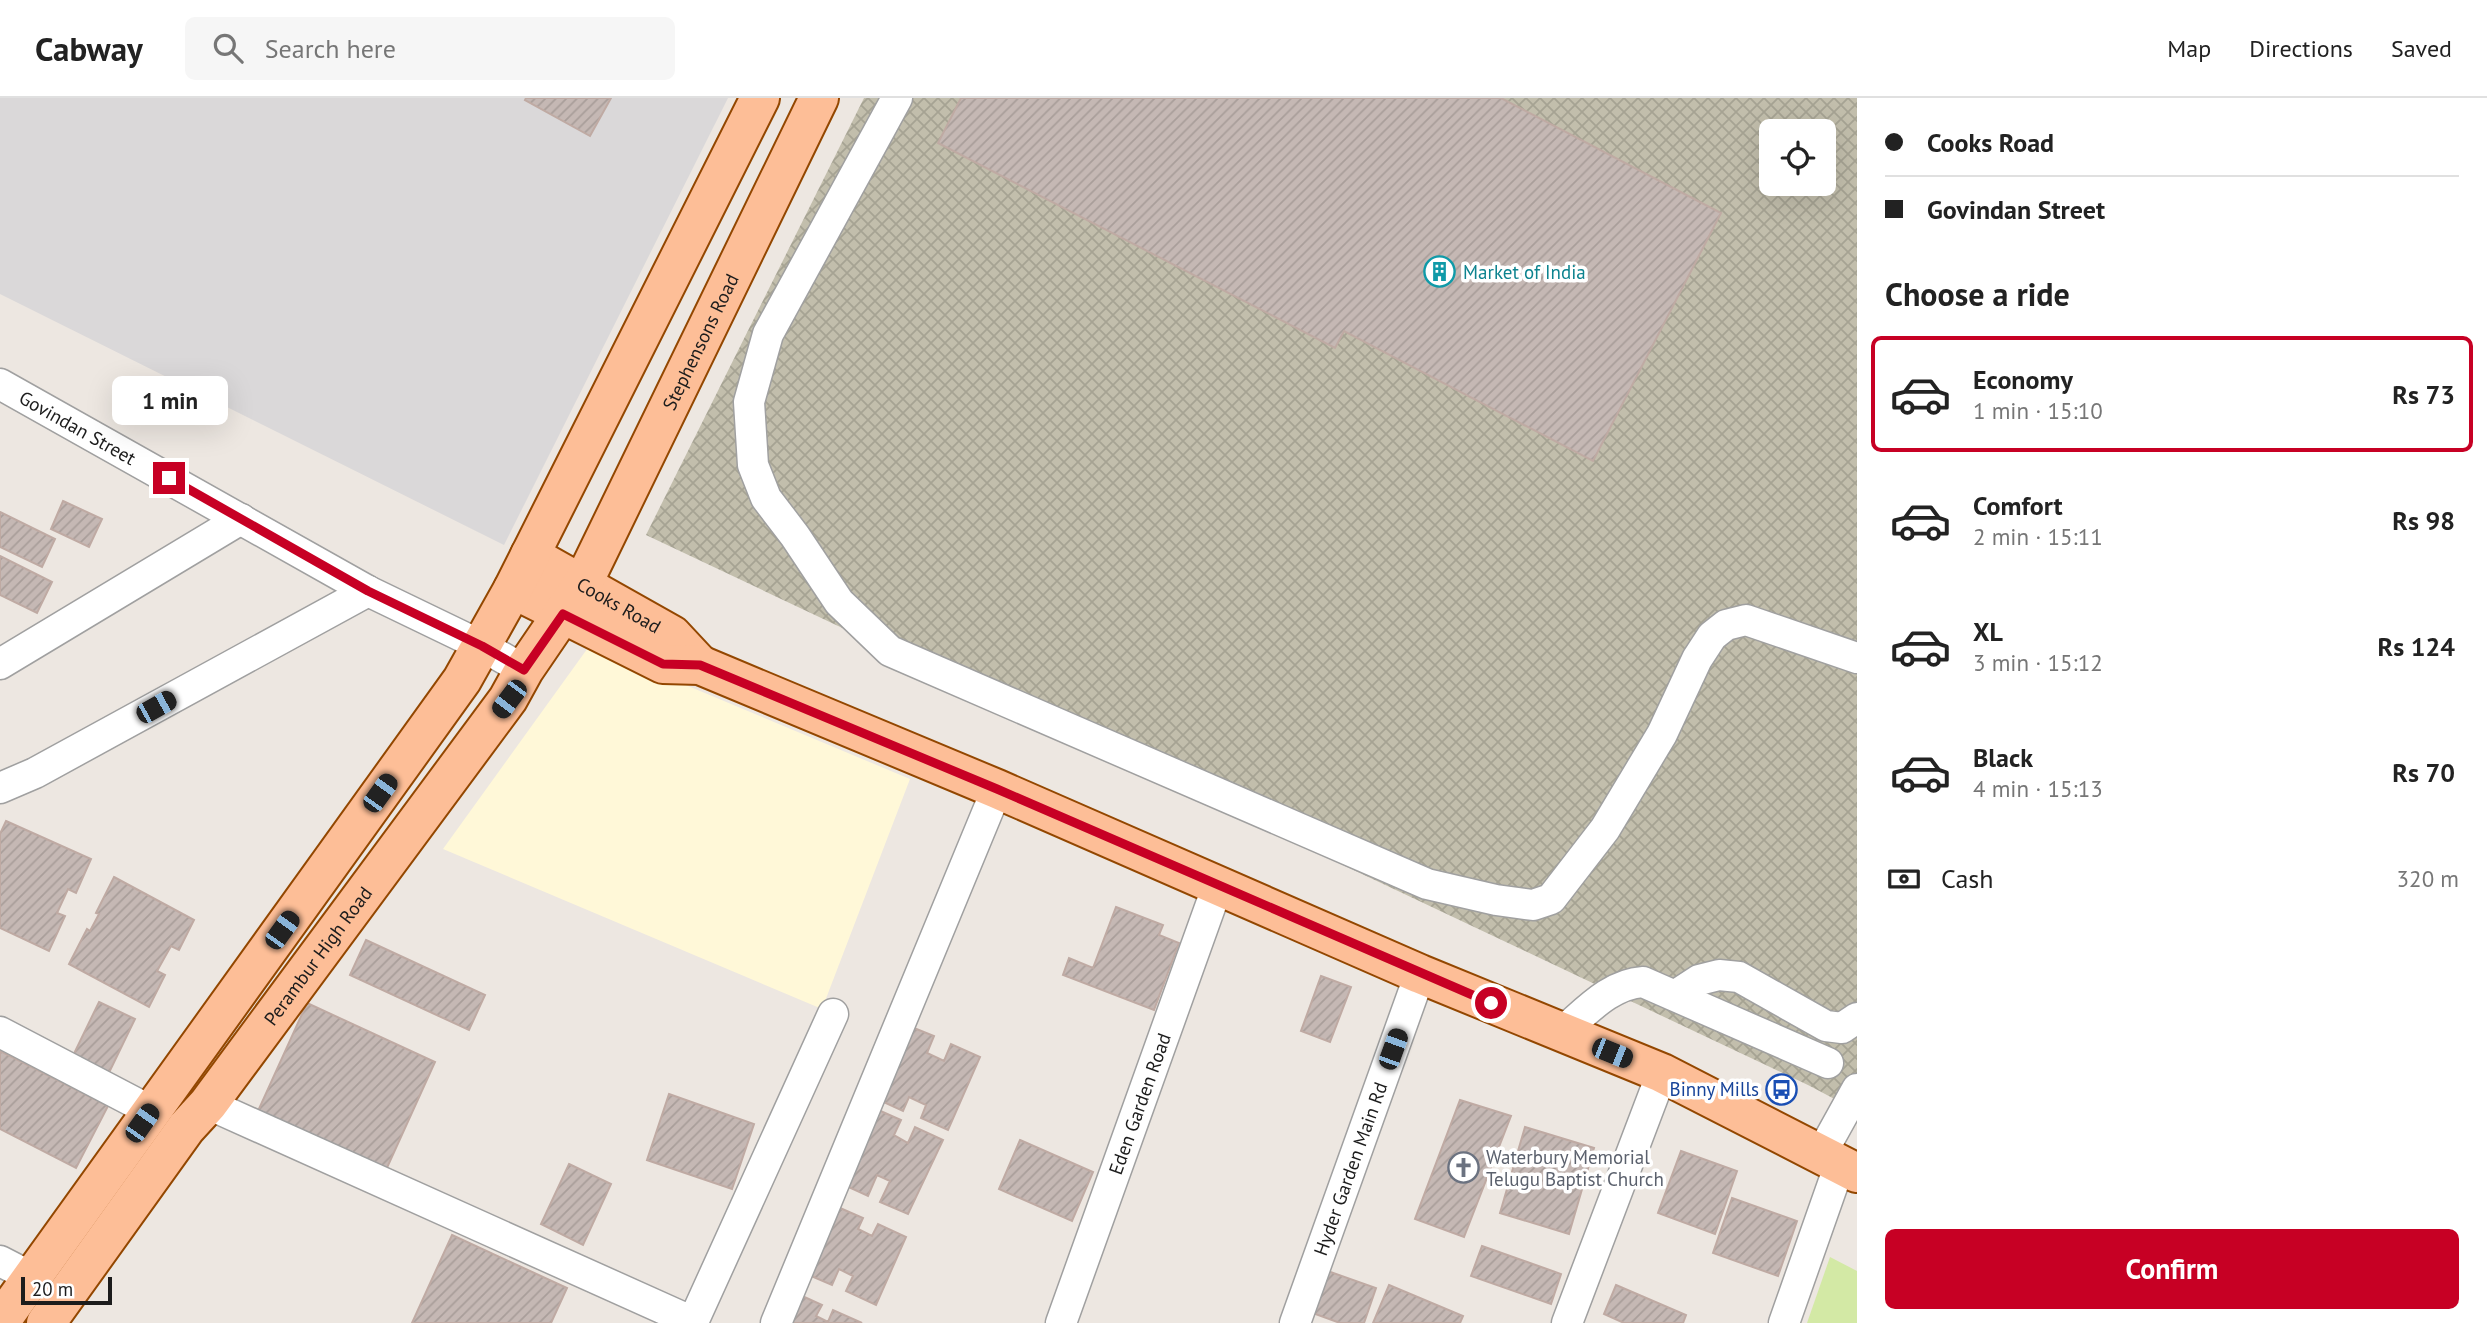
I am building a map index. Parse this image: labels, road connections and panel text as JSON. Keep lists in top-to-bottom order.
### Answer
{
  "streets": {
    "main road": ["Stephensons Road", "Cooks Road", "Perambur High Road"],
    "street": ["Govindan Street", "Eden Garden Road", "Hyder Garden Main Rd"]
  },
  "crossings": [
    ["Stephensons Road", "Cooks Road"],
    ["Stephensons Road", "Perambur High Road"],
    ["Govindan Street", "Perambur High Road"],
    ["Cooks Road", "Perambur High Road"],
    ["Cooks Road", "Eden Garden Road"],
    ["Cooks Road", "Hyder Garden Main Rd"]
  ],
  "places": {
    "building": ["Market of India"],
    "bus stop": ["Binny Mills"],
    "church": ["Waterbury Memorial Telugu Baptist Church"]
  },
  "scale_bar": "20 m",
  "page": {
    "header": "Cabway",
    "search": "Search here",
    "nav": ["Map", "Directions", "Saved"],
    "banner": ["Cooks Road", "Govindan Street"],
    "heading": "Choose a ride",
    "list": [
      {
        "name": "Economy",
        "note": "1 min · 15:10",
        "value": "Rs 73"
      },
      {
        "name": "Comfort",
        "note": "2 min · 15:11",
        "value": "Rs 98"
      },
      {
        "name": "XL",
        "note": "3 min · 15:12",
        "value": "Rs 124"
      },
      {
        "name": "Black",
        "note": "4 min · 15:13",
        "value": "Rs 70"
      }
    ],
    "bubble": "1 min",
    "pay": ["Cash", "320 m"],
    "buttons": "Confirm",
    "scale": "20 m"
  }
}
